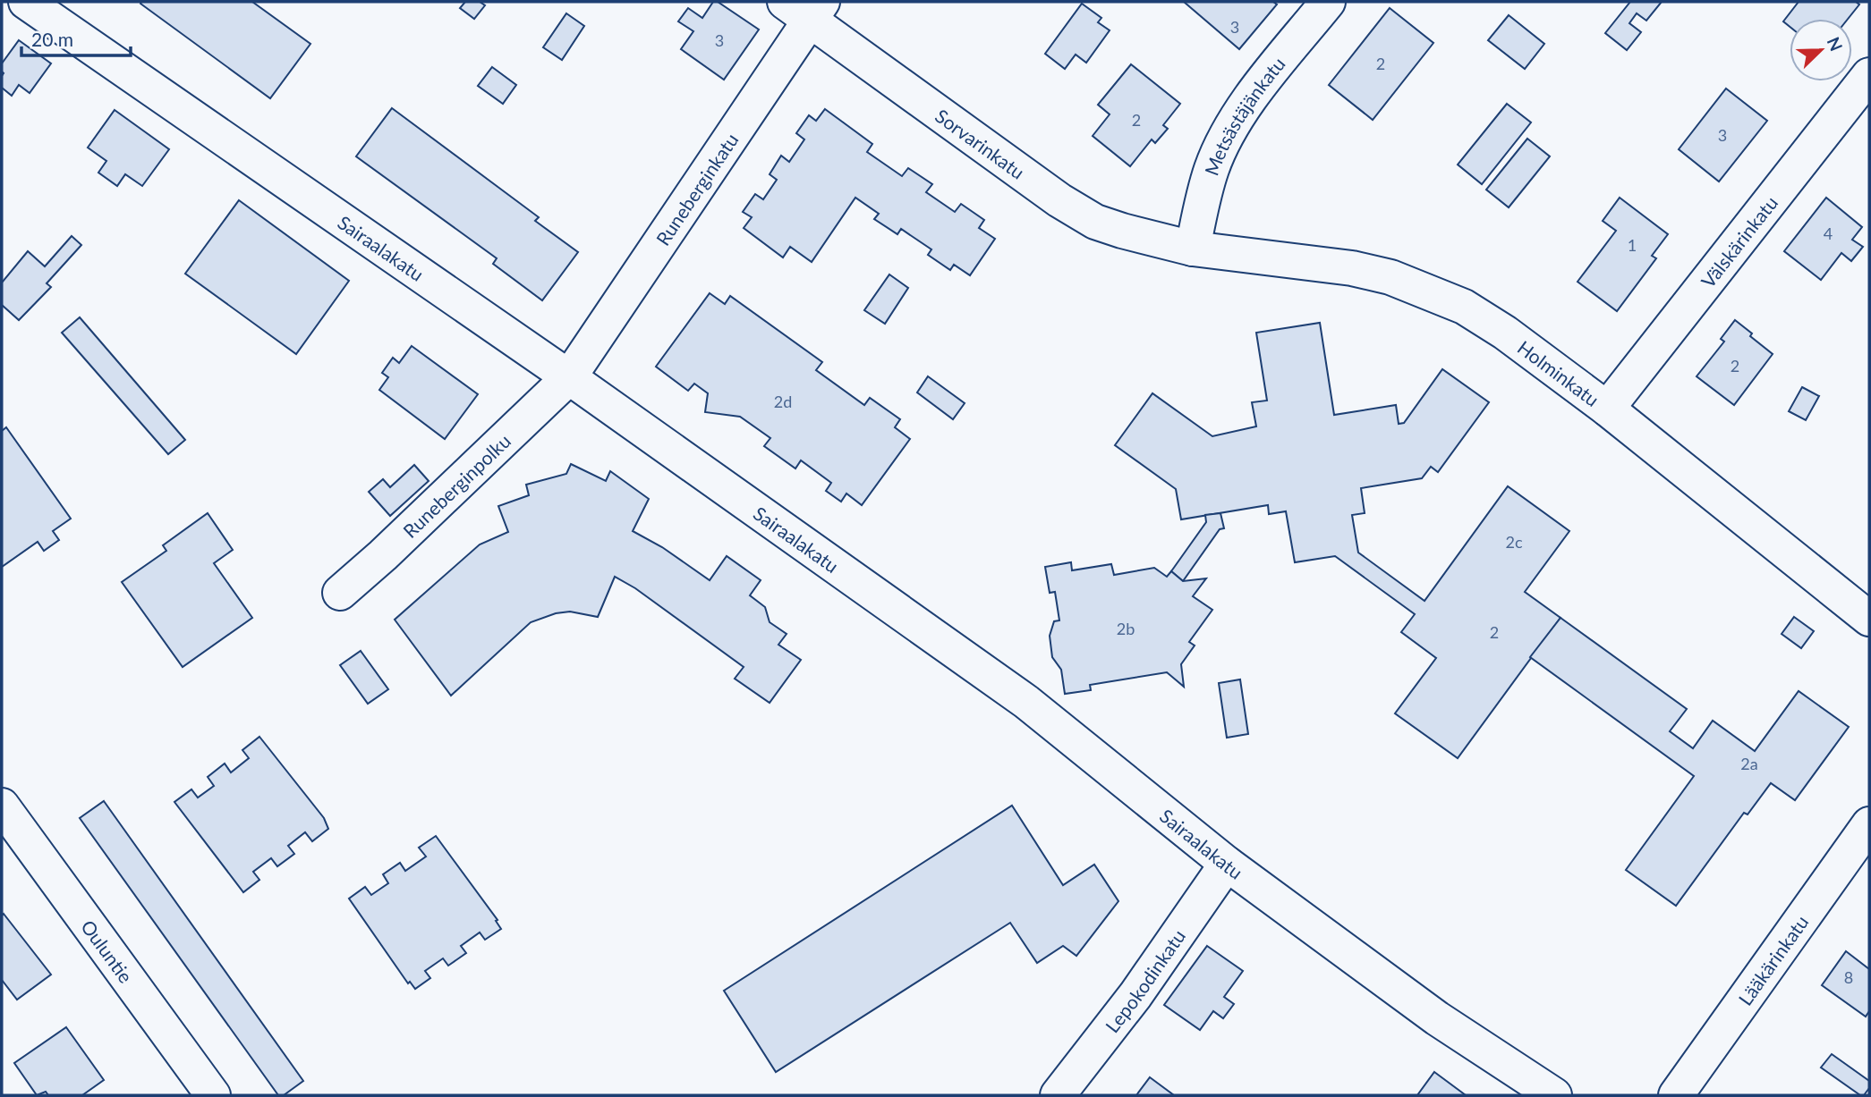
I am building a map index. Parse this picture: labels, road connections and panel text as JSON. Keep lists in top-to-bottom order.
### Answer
{
  "streets": {
    "street": [
      "Metsästäjänkatu",
      "Sorvarinkatu",
      "Runeberginkatu",
      "Välskärinkatu",
      "Sairaalakatu",
      "Holminkatu",
      "Runeberginpolku",
      "Ouluntie",
      "Lääkärinkatu",
      "Lepokodinkatu"
    ]
  },
  "crossings": [
    ["Metsästäjänkatu", "Sorvarinkatu"],
    ["Metsästäjänkatu", "Holminkatu"],
    ["Sorvarinkatu", "Runeberginkatu"],
    ["Sorvarinkatu", "Holminkatu"],
    ["Runeberginkatu", "Sairaalakatu"],
    ["Runeberginkatu", "Runeberginpolku"],
    ["Välskärinkatu", "Holminkatu"],
    ["Sairaalakatu", "Runeberginpolku"],
    ["Sairaalakatu", "Lepokodinkatu"]
  ],
  "house_numbers": [
    "3",
    "3",
    "2",
    "2",
    "3",
    "4",
    "1",
    "2",
    "2d",
    "2c",
    "2b",
    "2",
    "2a",
    "8"
  ],
  "scale_bar": "20 m",
  "north": "top right"
}
